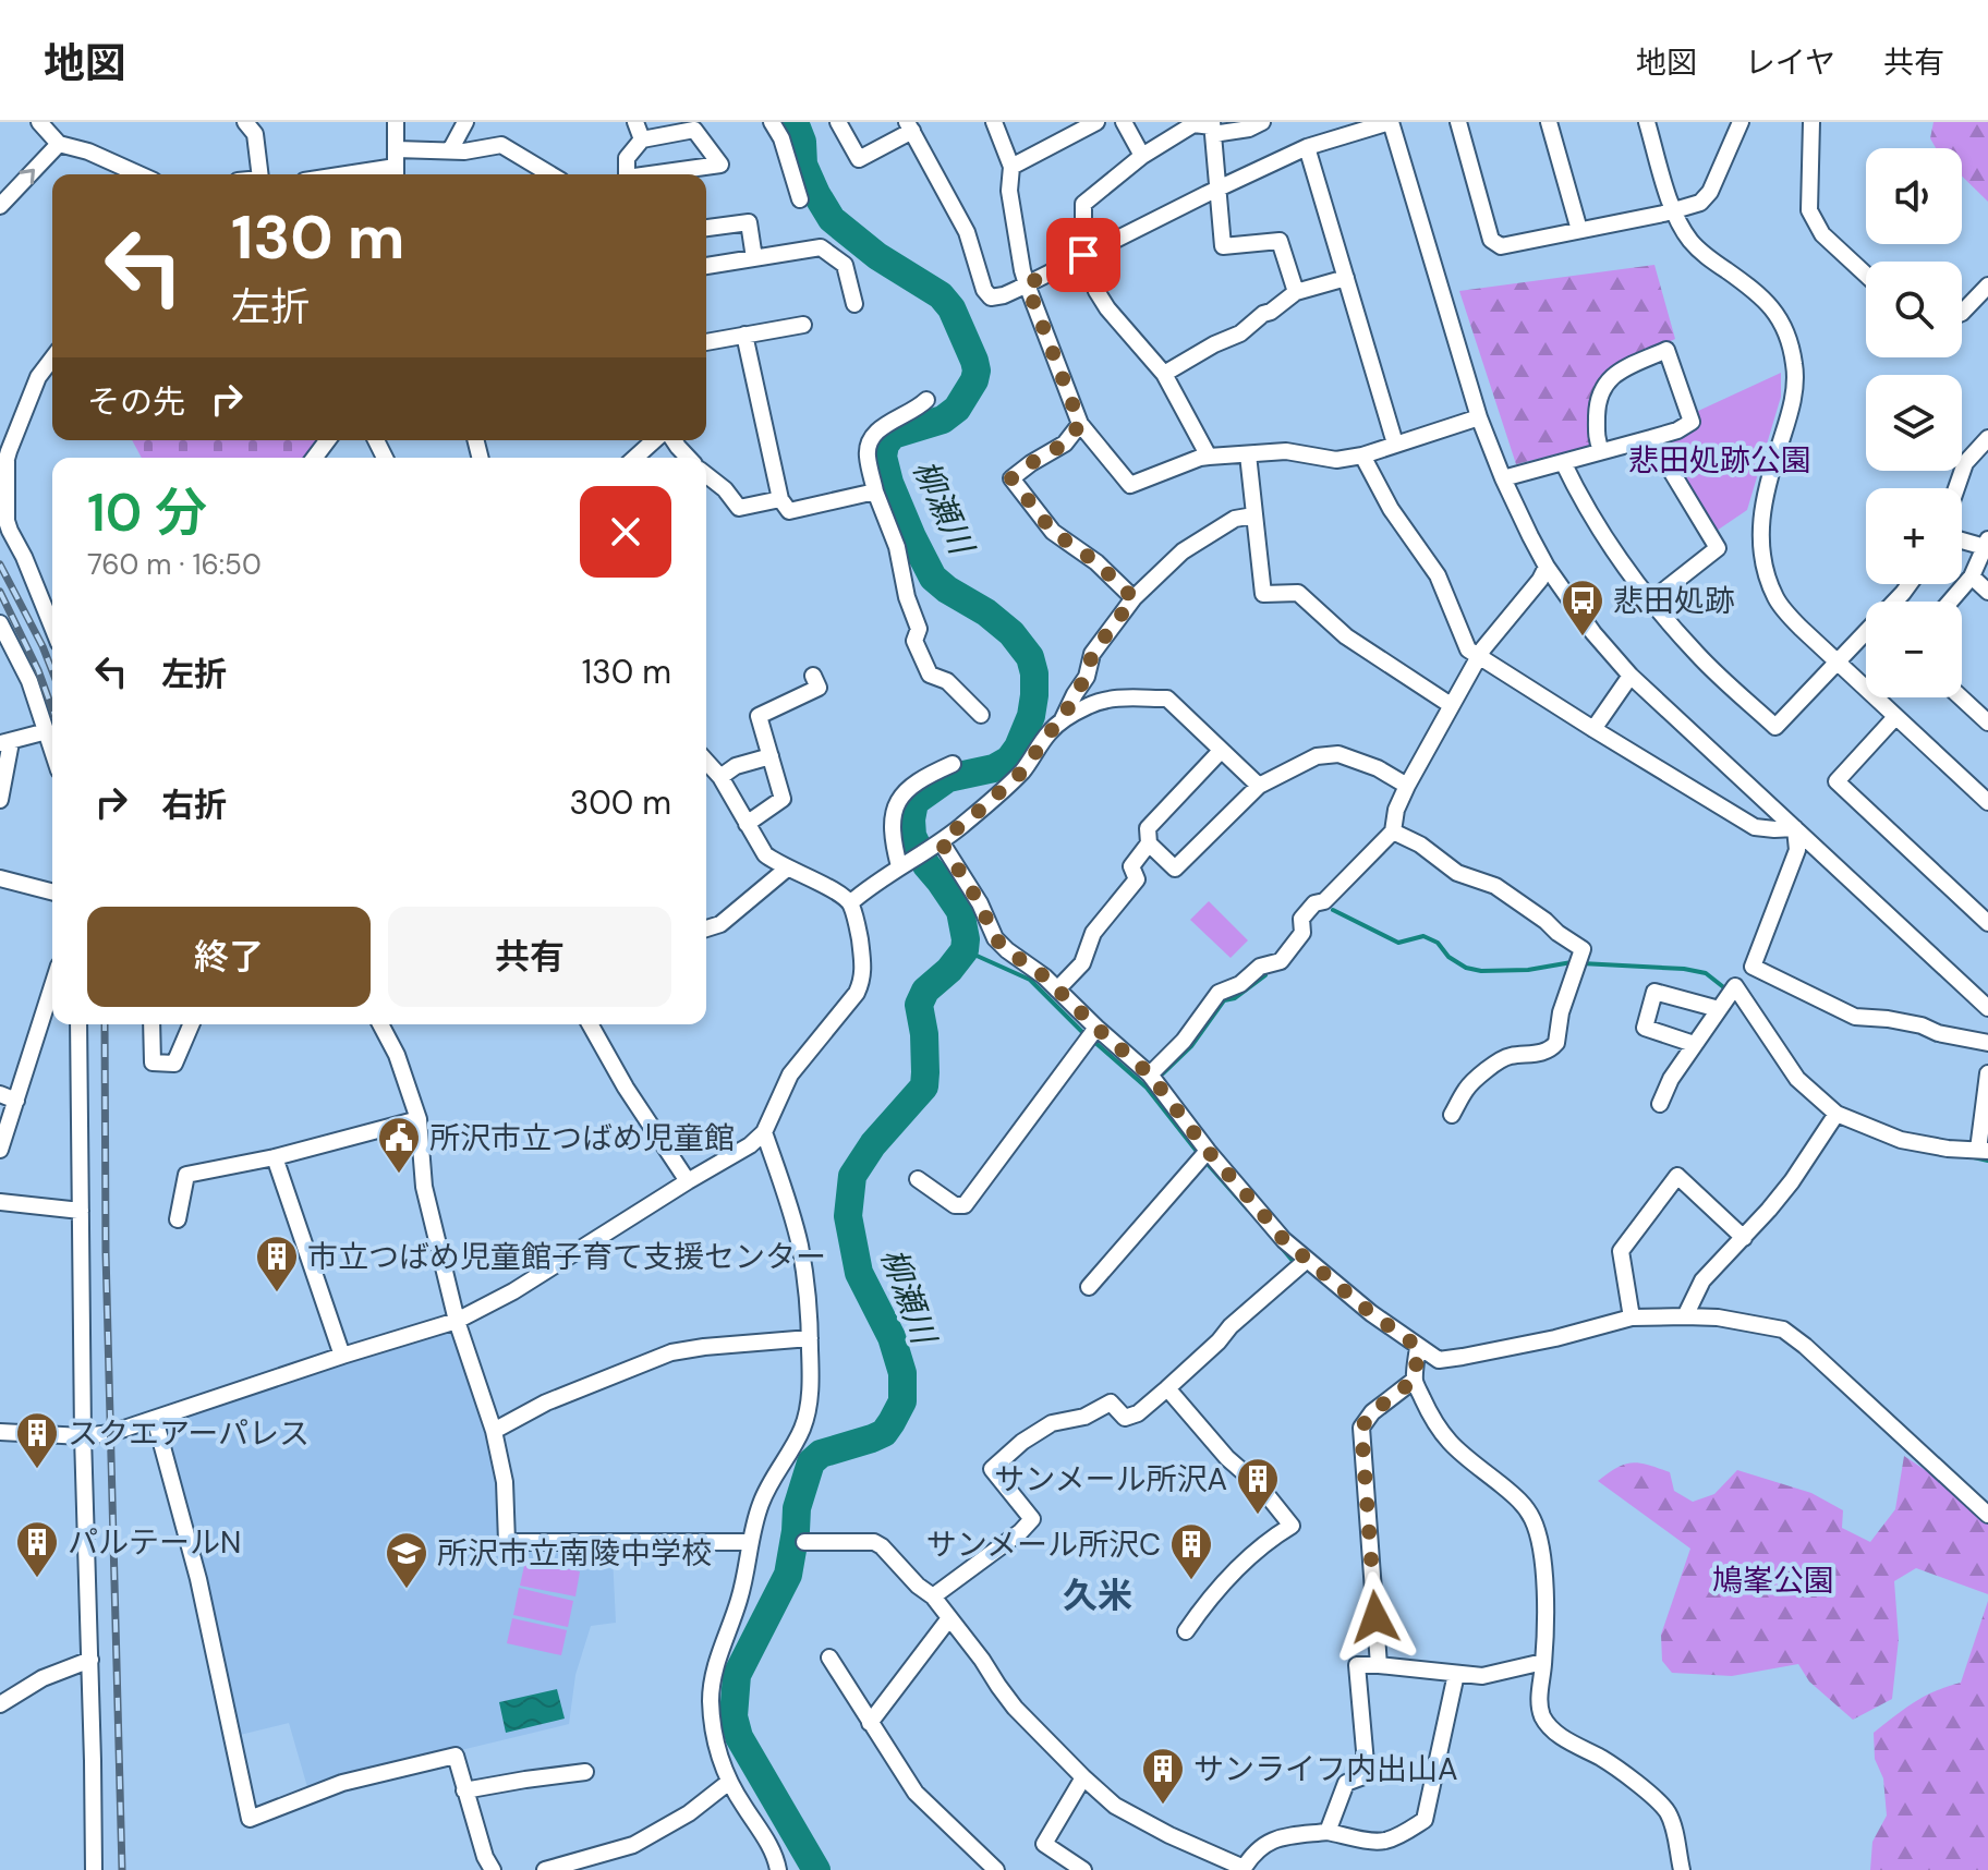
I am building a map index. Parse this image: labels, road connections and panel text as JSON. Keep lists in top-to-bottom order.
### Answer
{
  "districts": ["久米"],
  "water": ["柳瀬川"],
  "parks": ["悲田処跡公園", "鳩峯公園"],
  "places": {
    "bus stop": ["悲田処跡"],
    "public building": ["所沢市立つばめ児童館"],
    "building": [
      "市立つばめ児童館子育て支援センター",
      "スクエアーパレス",
      "サンメール所沢A",
      "パルテールN",
      "サンメール所沢C",
      "サンライフ内出山A"
    ],
    "school or university": ["所沢市立南陵中学校"]
  },
  "page": {
    "header": "地図",
    "nav": ["地図", "レイヤ", "共有"],
    "map_buttons": ["+", "−"],
    "turn": ["130 m", "左折"],
    "then": "その先",
    "heading": ["10 分", "760 m · 16:50"],
    "list": [
      {
        "name": "左折",
        "value": "130 m"
      },
      {
        "name": "右折",
        "value": "300 m"
      }
    ],
    "buttons": ["終了", "共有"]
  }
}
